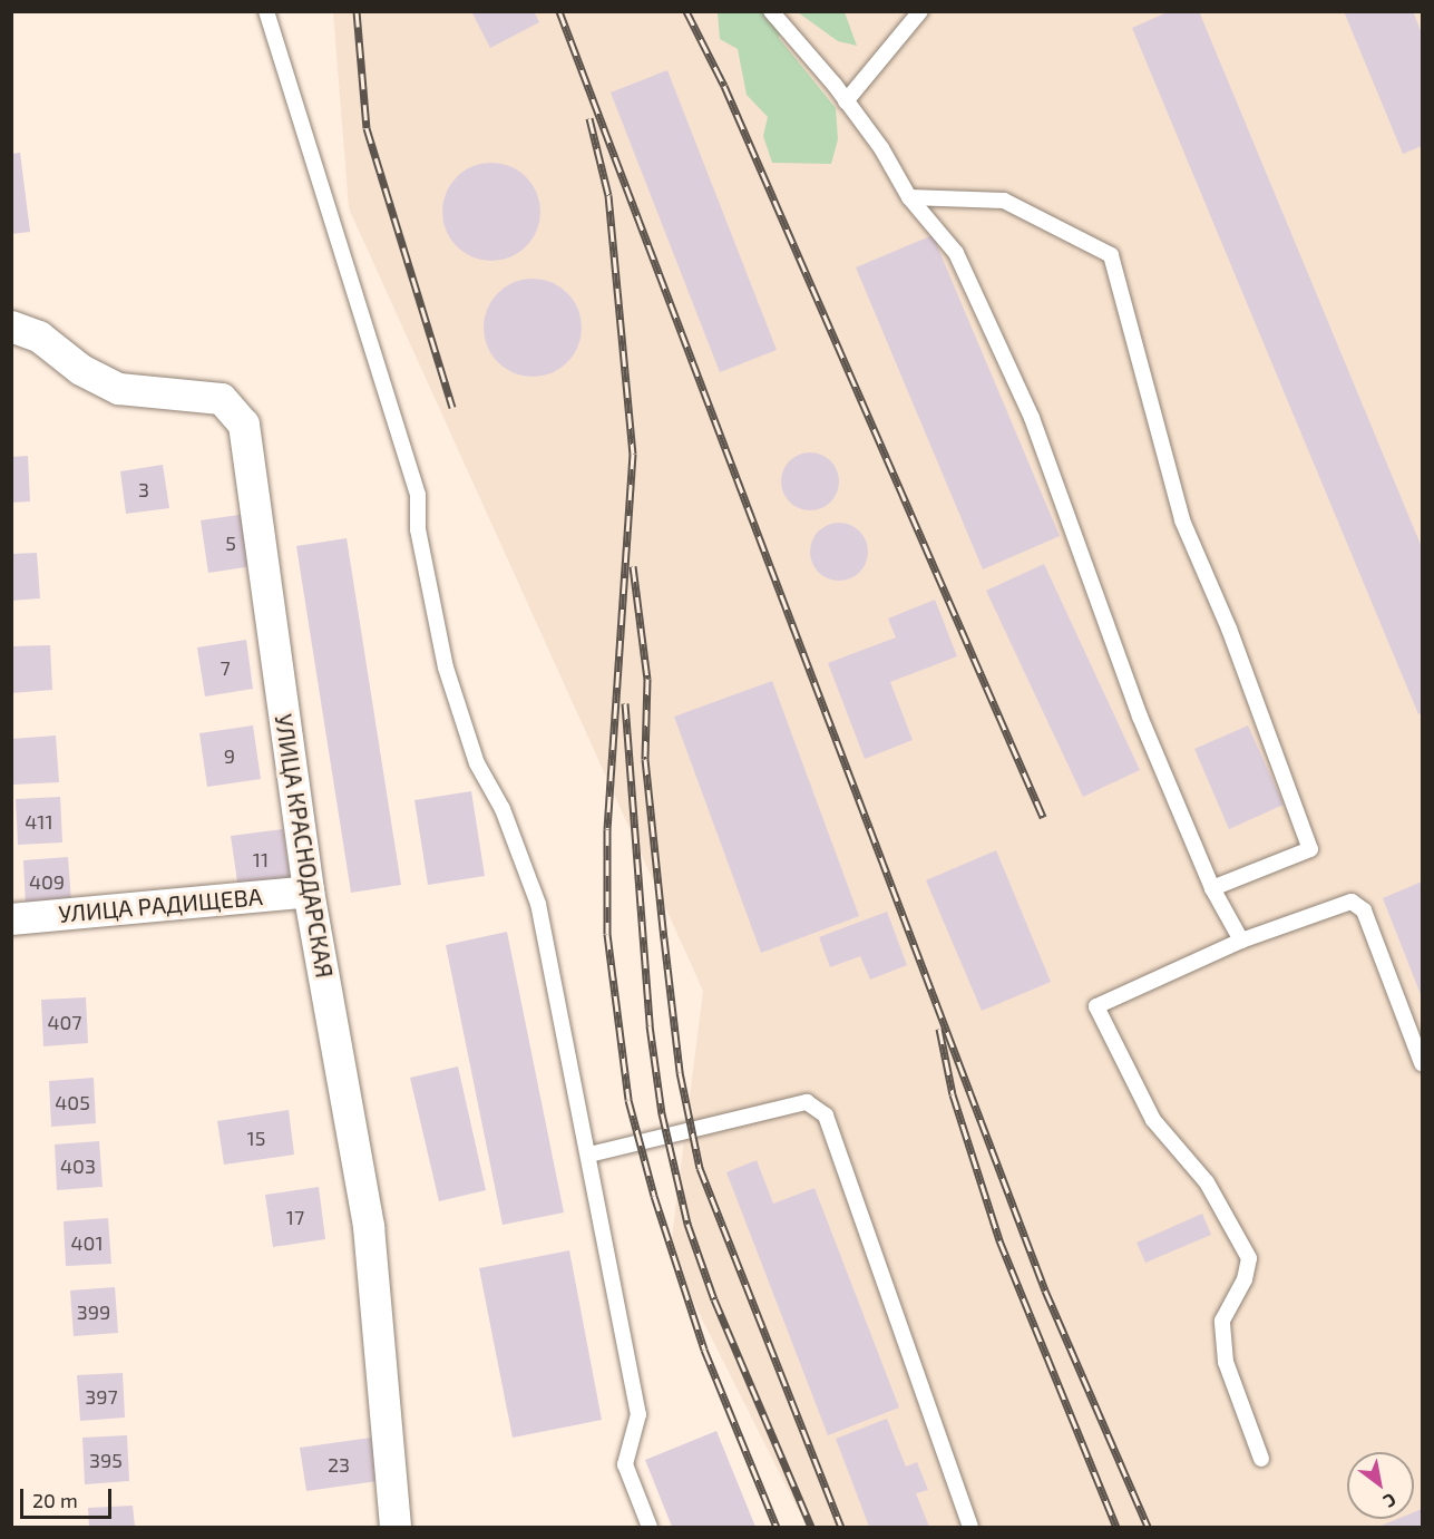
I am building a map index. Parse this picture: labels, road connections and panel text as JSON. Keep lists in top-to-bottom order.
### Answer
{
  "streets": {
    "street": ["УЛИЦА КРАСНОДАРСКАЯ", "УЛИЦА РАДИЩЕВА"]
  },
  "crossings": [
    ["УЛИЦА КРАСНОДАРСКАЯ", "УЛИЦА РАДИЩЕВА"]
  ],
  "house_numbers": [
    "3",
    "5",
    "7",
    "9",
    "411",
    "11",
    "409",
    "407",
    "405",
    "15",
    "403",
    "17",
    "401",
    "399",
    "397",
    "395",
    "23"
  ],
  "scale_bar": "20 m",
  "north": "bottom right"
}
